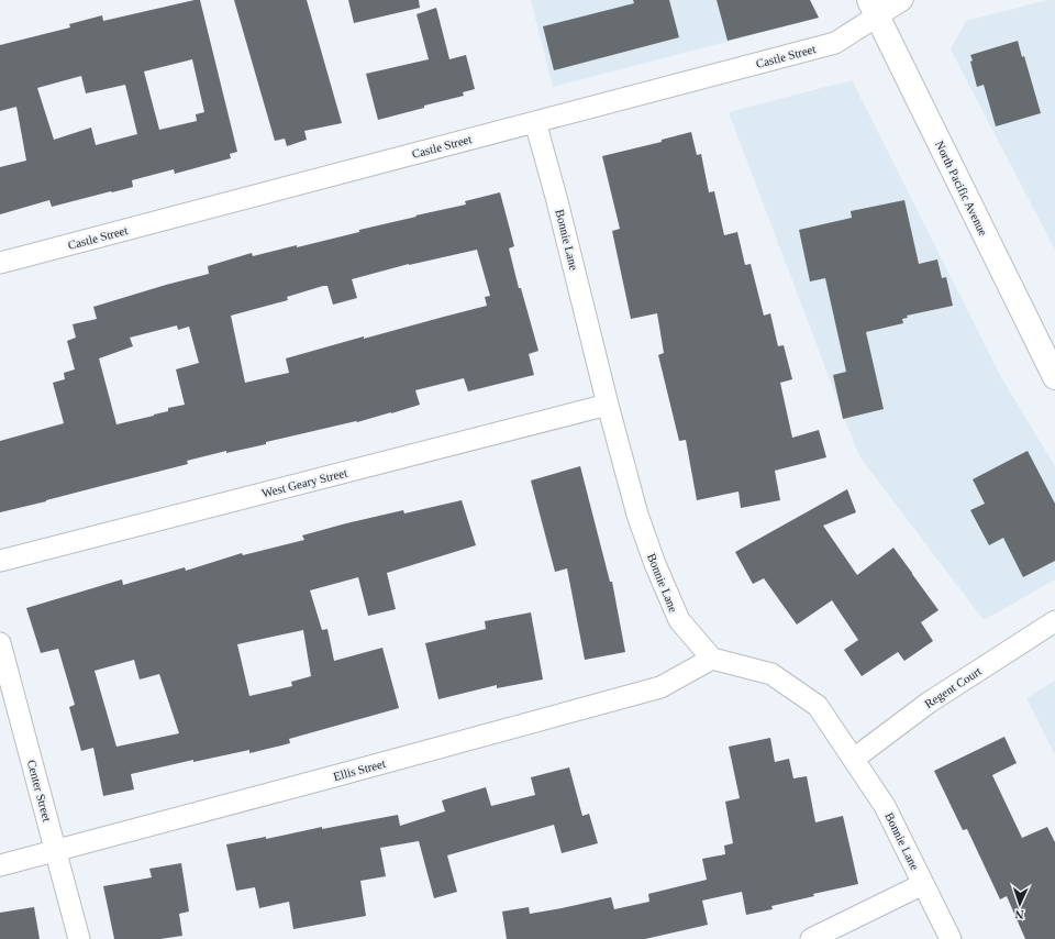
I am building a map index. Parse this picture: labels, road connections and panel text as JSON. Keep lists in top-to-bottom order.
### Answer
{
  "streets": {
    "street": [
      "Castle Street",
      "North Pacific Avenue",
      "Bonnie Lane",
      "West Geary Street",
      "Regent Court",
      "Ellis Street",
      "Center Street"
    ]
  },
  "crossings": [
    ["Castle Street", "North Pacific Avenue"],
    ["Castle Street", "Bonnie Lane"],
    ["Bonnie Lane", "West Geary Street"],
    ["Bonnie Lane", "Regent Court"],
    ["Bonnie Lane", "Ellis Street"],
    ["Ellis Street", "Center Street"]
  ],
  "north": "bottom"
}
